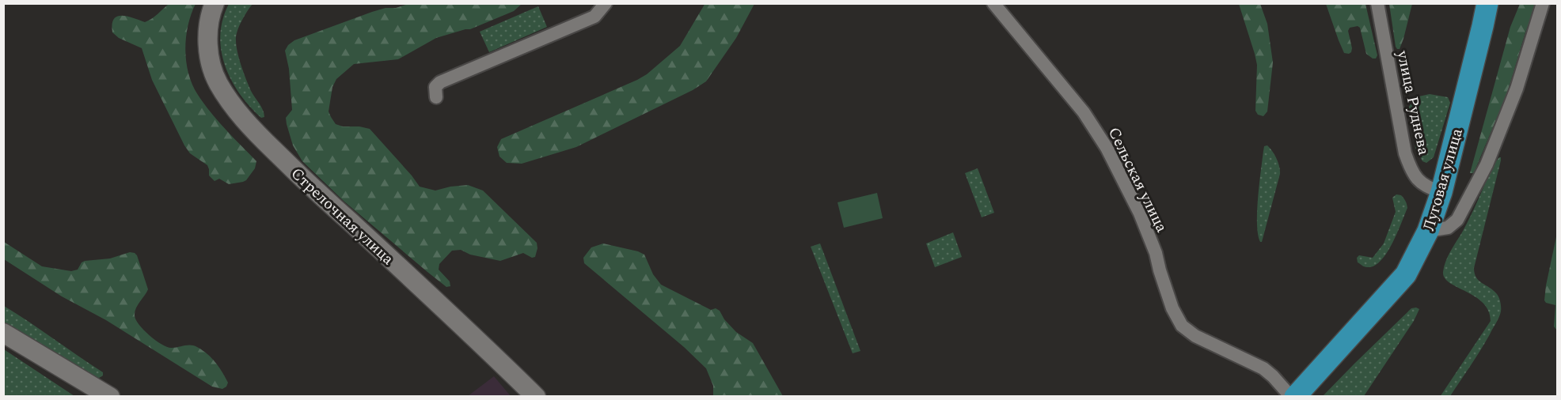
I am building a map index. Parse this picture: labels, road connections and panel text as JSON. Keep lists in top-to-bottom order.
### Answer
{
  "streets": {
    "main road": ["Луговая улица", "Стрелочная улица"],
    "street": ["улица Руднева", "Сельская улица"]
  },
  "crossings": [
    ["улица Руднева", "Луговая улица"],
    ["Сельская улица", "Луговая улица"]
  ]
}
